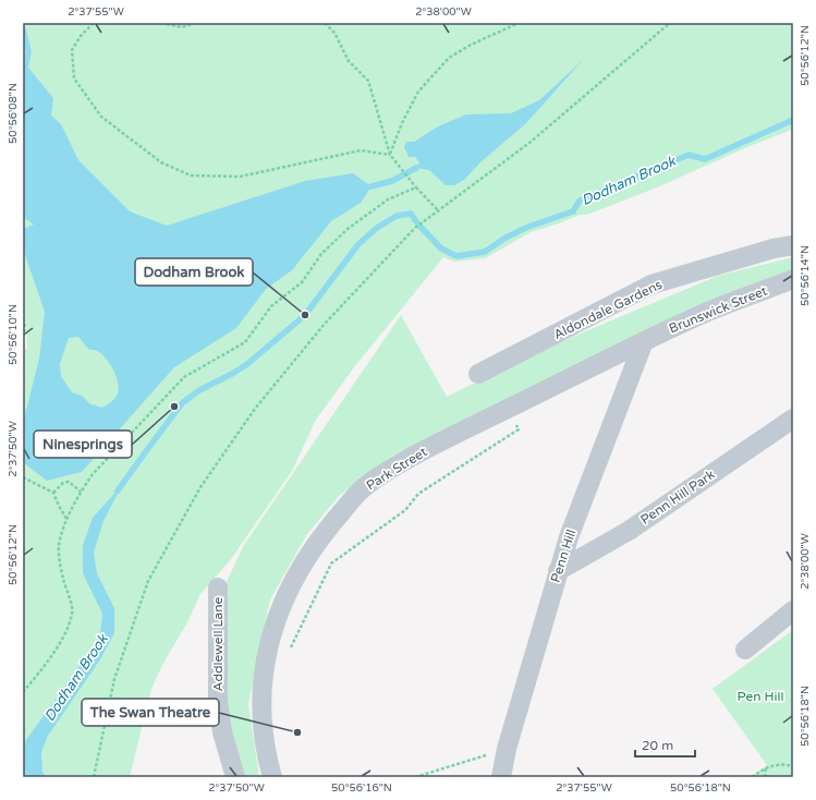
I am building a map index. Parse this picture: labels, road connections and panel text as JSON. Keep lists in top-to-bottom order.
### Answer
{
  "streets": {
    "street": [
      "Aldondale Gardens",
      "Brunswick Street",
      "Park Street",
      "Penn Hill Park",
      "Penn Hill",
      "Addlewell Lane"
    ]
  },
  "crossings": [
    ["Brunswick Street", "Park Street"],
    ["Brunswick Street", "Penn Hill"],
    ["Park Street", "Penn Hill"],
    ["Penn Hill Park", "Penn Hill"]
  ],
  "water": ["Dodham Brook"],
  "parks": ["Pen Hill"],
  "places": ["Dodham Brook", "Ninesprings", "The Swan Theatre"],
  "scale_bar": "20 m",
  "coordinates": [
    "2°37'55\"W",
    "2°38'00\"W",
    "50°56'12\"N",
    "50°56'08\"N",
    "50°56'14\"N",
    "50°56'10\"N",
    "2°37'50\"W",
    "50°56'18\"N",
    "50°56'16\"N"
  ]
}
